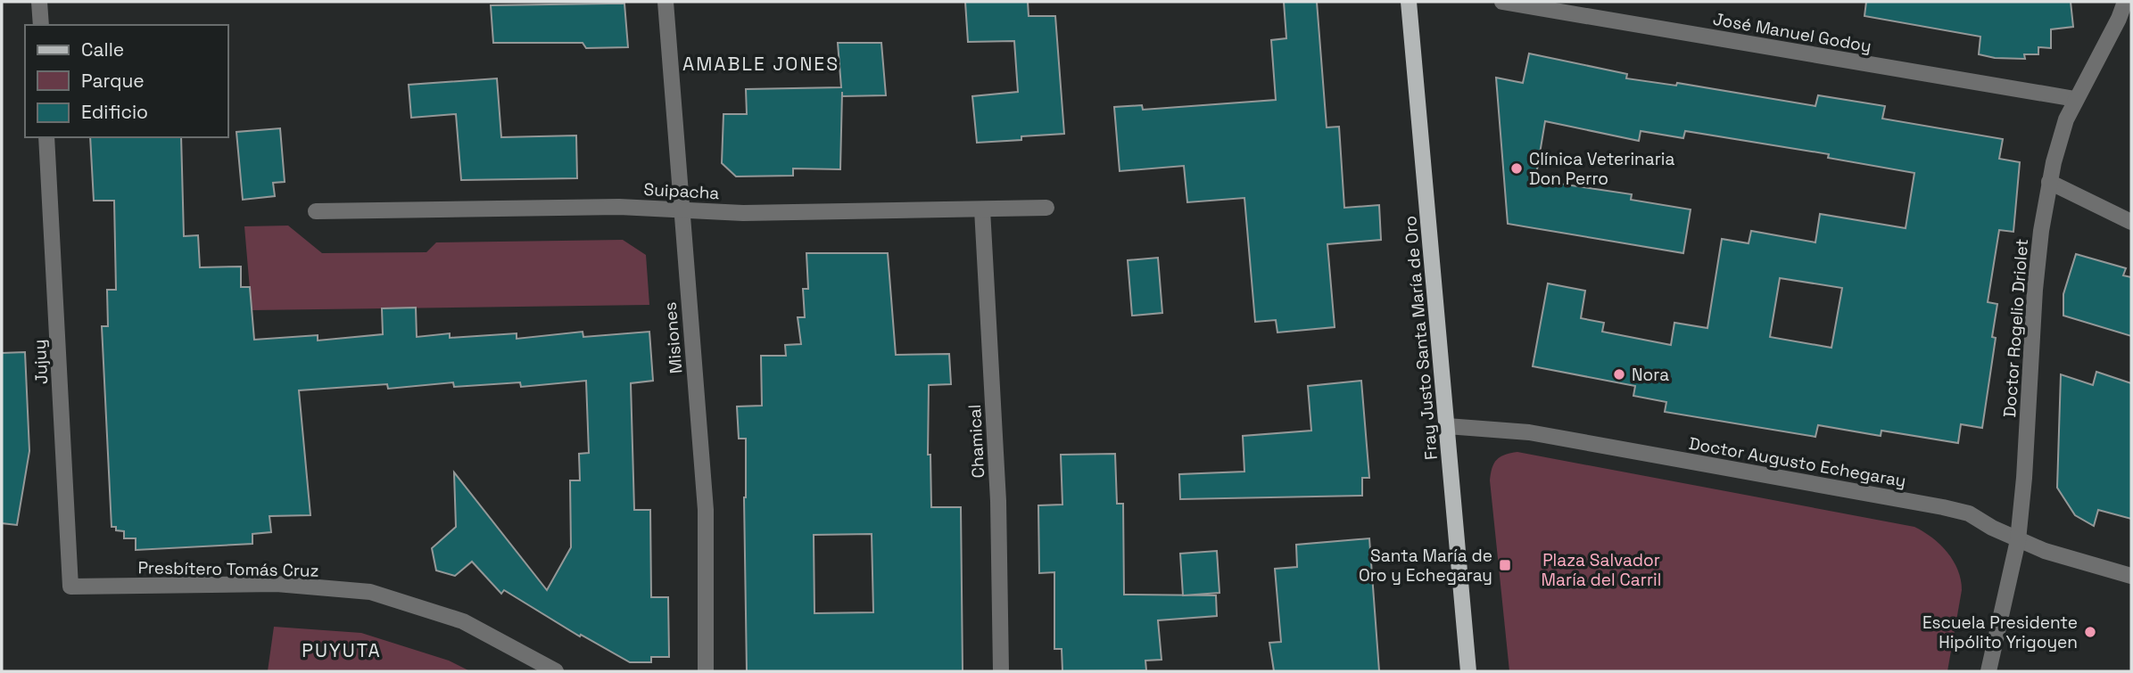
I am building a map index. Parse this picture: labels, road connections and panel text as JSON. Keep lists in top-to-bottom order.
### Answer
{
  "streets": {
    "main road": ["Fray Justo Santa María de Oro"],
    "street": [
      "José Manuel Godoy",
      "Suipacha",
      "Doctor Rogelio Driolet",
      "Misiones",
      "Jujuy",
      "Chamical",
      "Doctor Augusto Echegaray",
      "Presbítero Tomás Cruz"
    ]
  },
  "crossings": [
    ["José Manuel Godoy", "Doctor Rogelio Driolet"],
    ["Suipacha", "Misiones"],
    ["Suipacha", "Chamical"],
    ["Doctor Rogelio Driolet", "Doctor Augusto Echegaray"],
    ["Fray Justo Santa María de Oro", "Doctor Augusto Echegaray"],
    ["Jujuy", "Presbítero Tomás Cruz"]
  ],
  "districts": ["AMABLE JONES", "PUYUTA"],
  "parks": ["Plaza Salvador María del Carril"],
  "places": {
    "other": ["Clínica Veterinaria Don Perro", "Nora", "Escuela Presidente Hipólito Yrigoyen"],
    "transit": ["Santa María de Oro y Echegaray"]
  },
  "legend": ["Calle", "Parque", "Edificio"]
}
